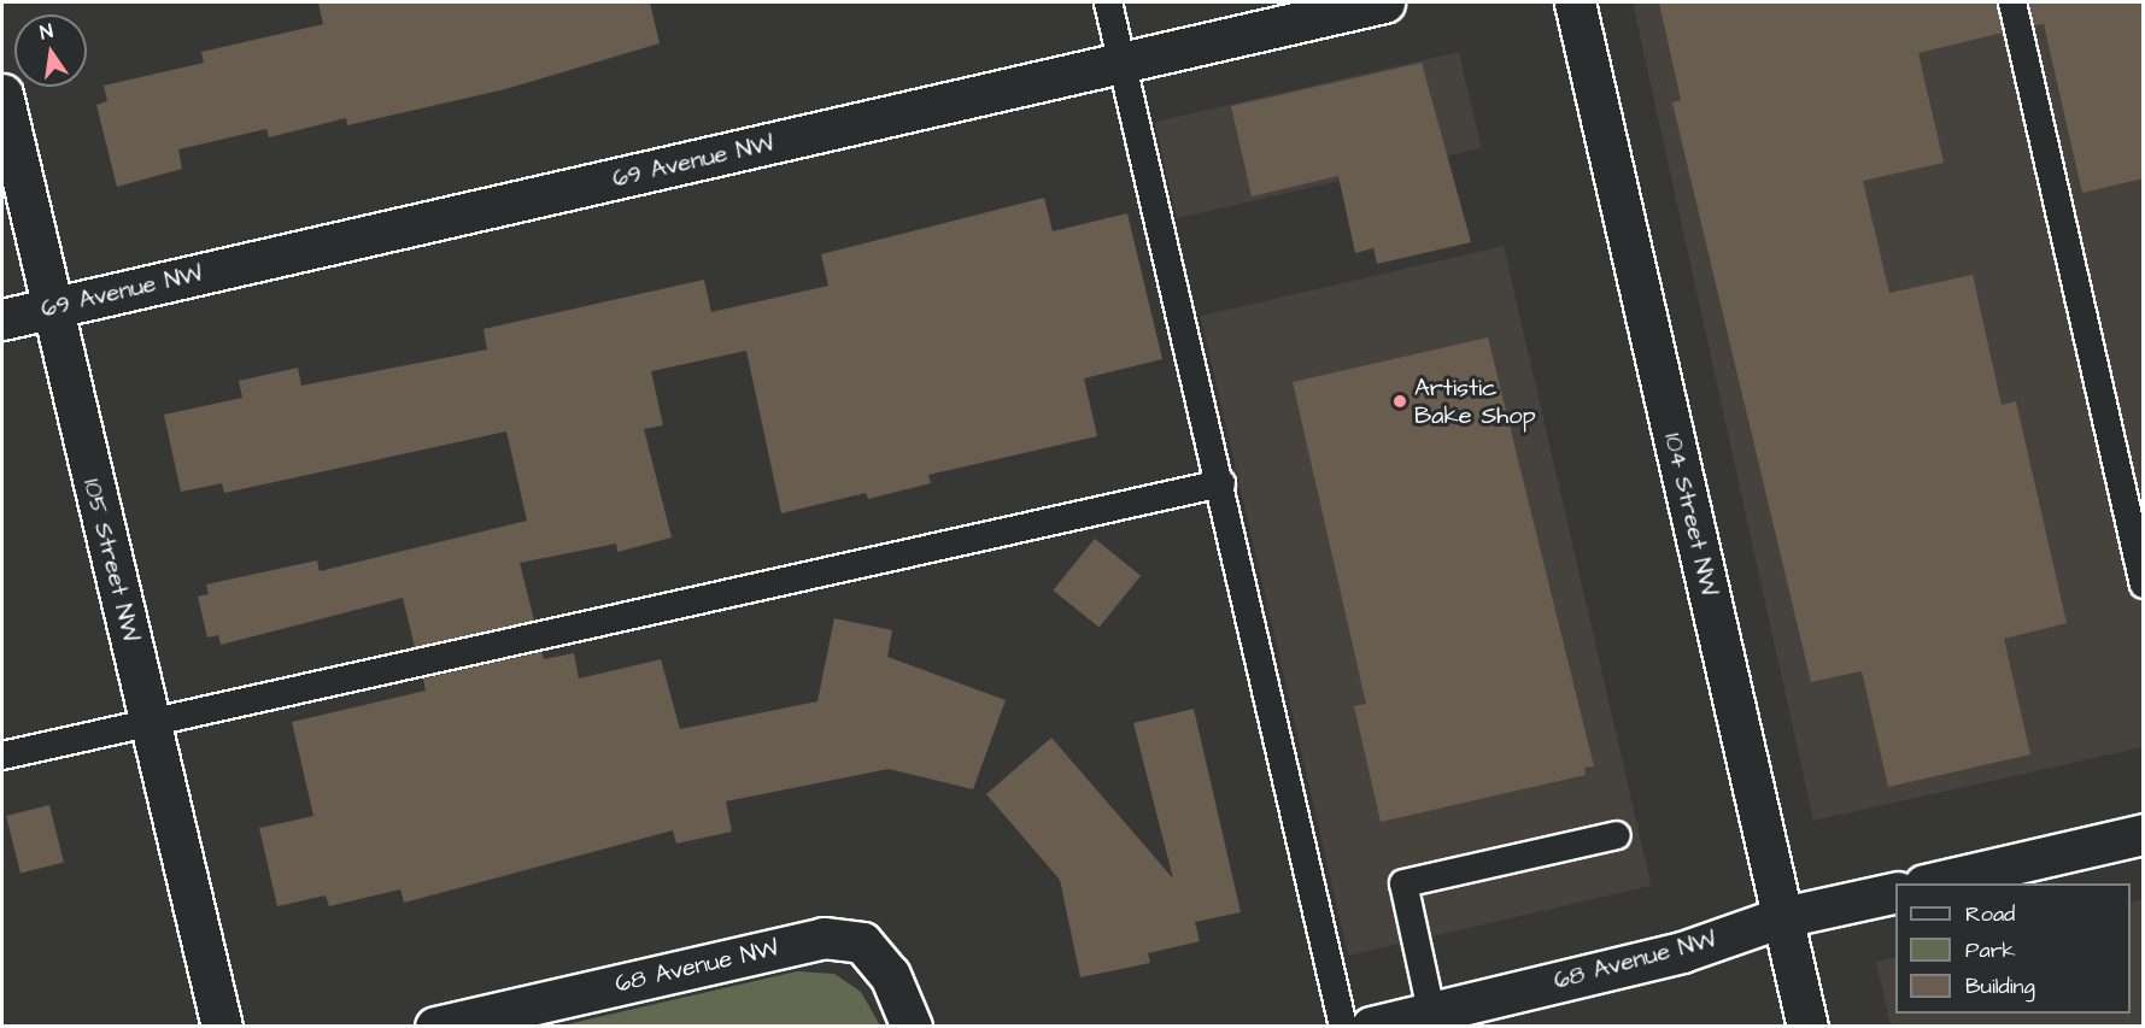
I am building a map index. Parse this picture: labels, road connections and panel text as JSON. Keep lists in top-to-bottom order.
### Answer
{
  "streets": {
    "street": [
      "69 Avenue NW",
      "104 Street NW",
      "105 Street NW",
      "68 Avenue NW"
    ]
  },
  "crossings": [
    ["69 Avenue NW", "105 Street NW"],
    ["104 Street NW", "68 Avenue NW"]
  ],
  "places": ["Artistic Bake Shop"],
  "legend": ["Road", "Park", "Building"],
  "north": "top"
}
